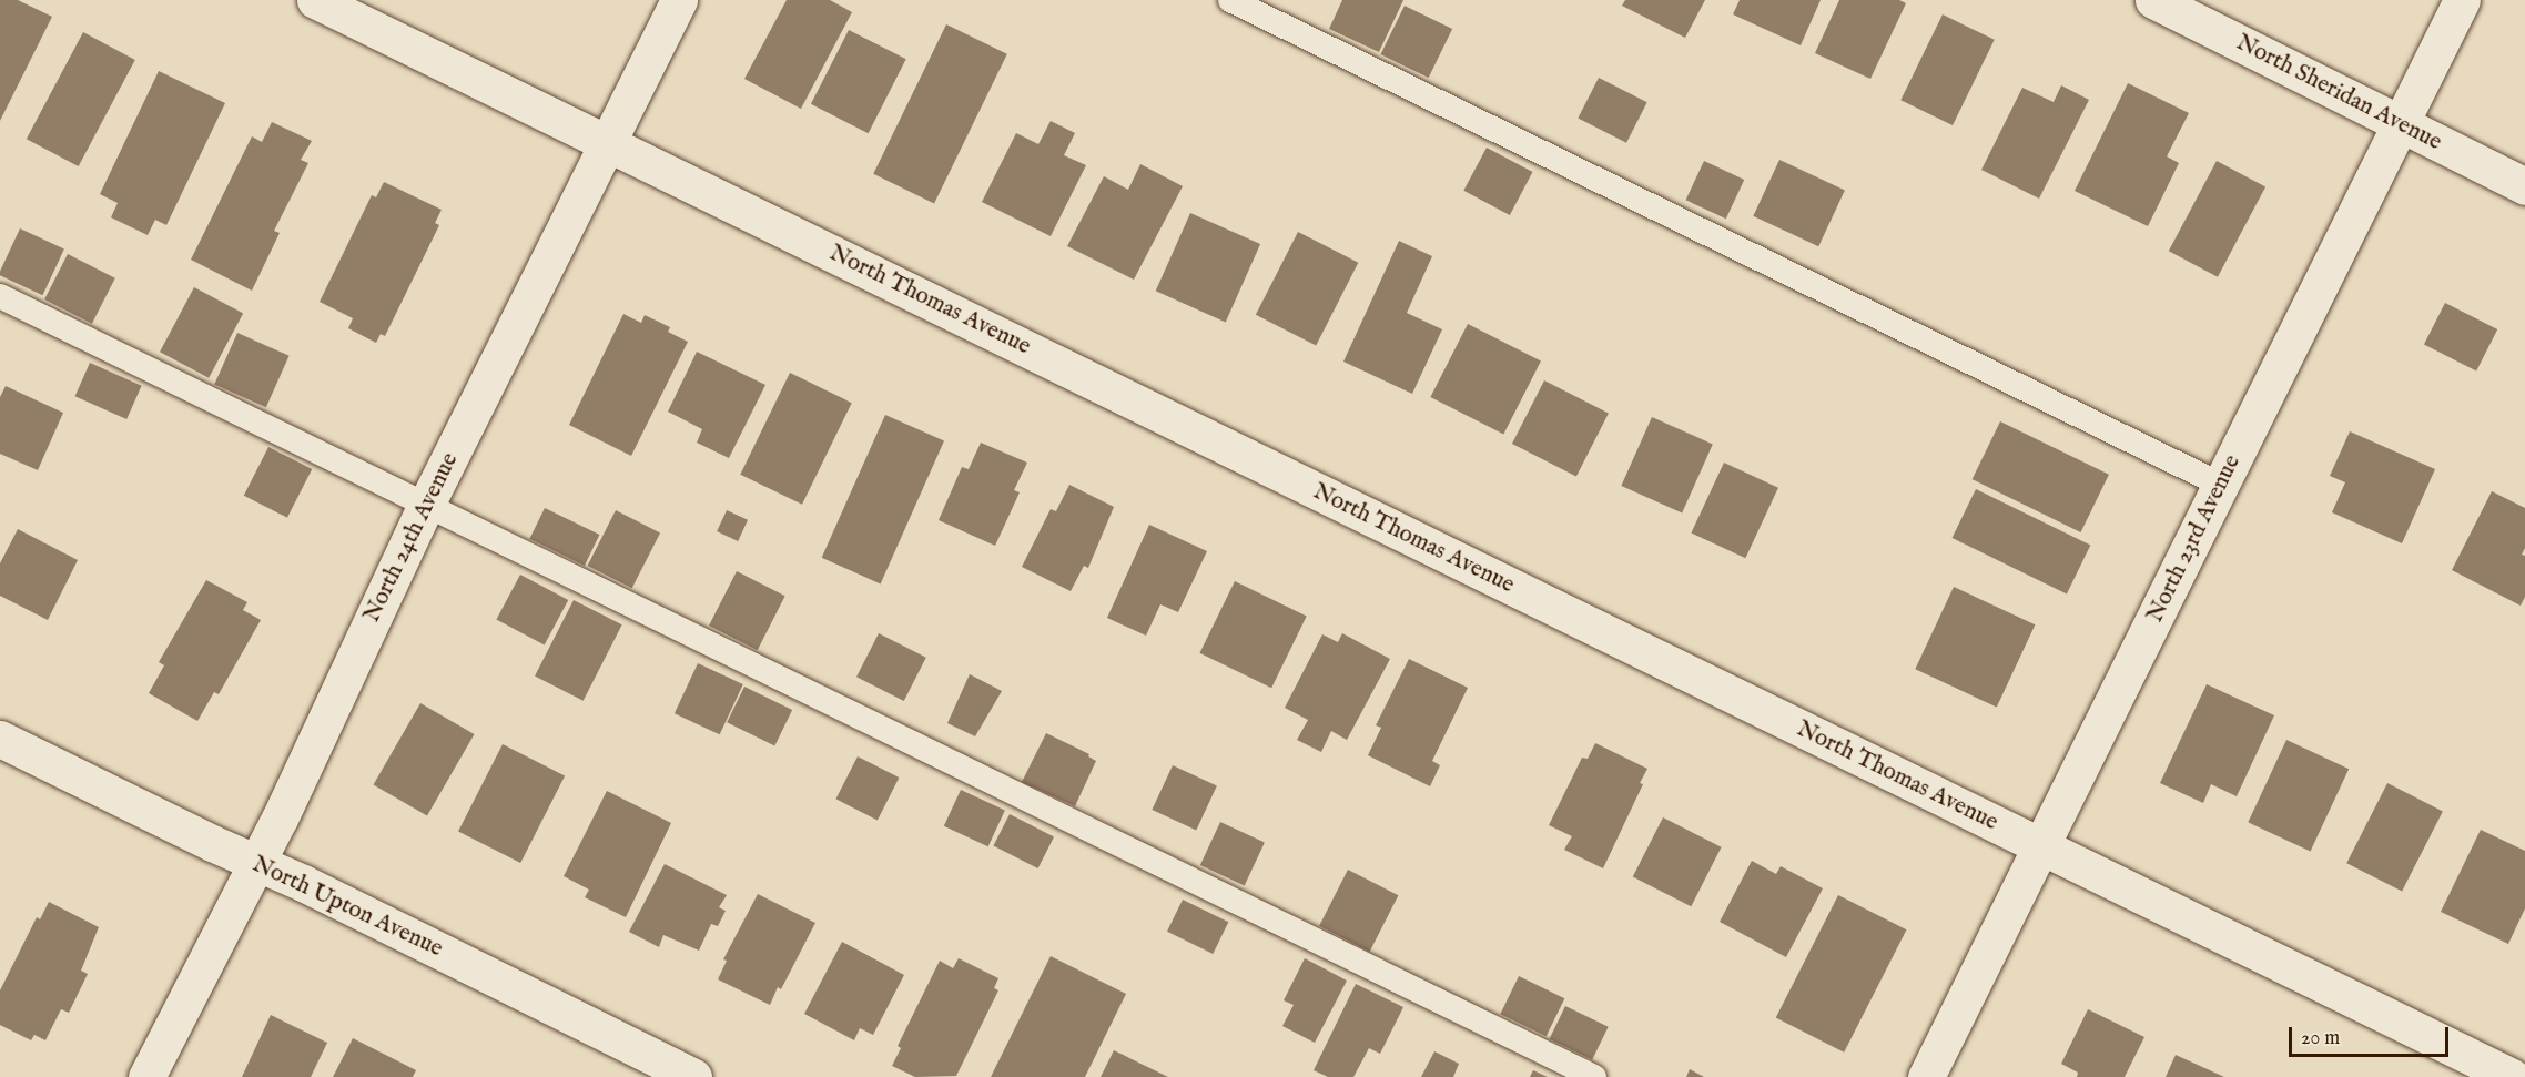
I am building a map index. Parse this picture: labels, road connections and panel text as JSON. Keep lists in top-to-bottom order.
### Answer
{
  "streets": {
    "street": [
      "North Sheridan Avenue",
      "North Thomas Avenue",
      "North 24th Avenue",
      "North 23rd Avenue",
      "North Upton Avenue"
    ]
  },
  "crossings": [
    ["North Sheridan Avenue", "North 23rd Avenue"],
    ["North Thomas Avenue", "North 24th Avenue"],
    ["North Thomas Avenue", "North 23rd Avenue"],
    ["North 24th Avenue", "North Upton Avenue"]
  ],
  "scale_bar": "20 m"
}
